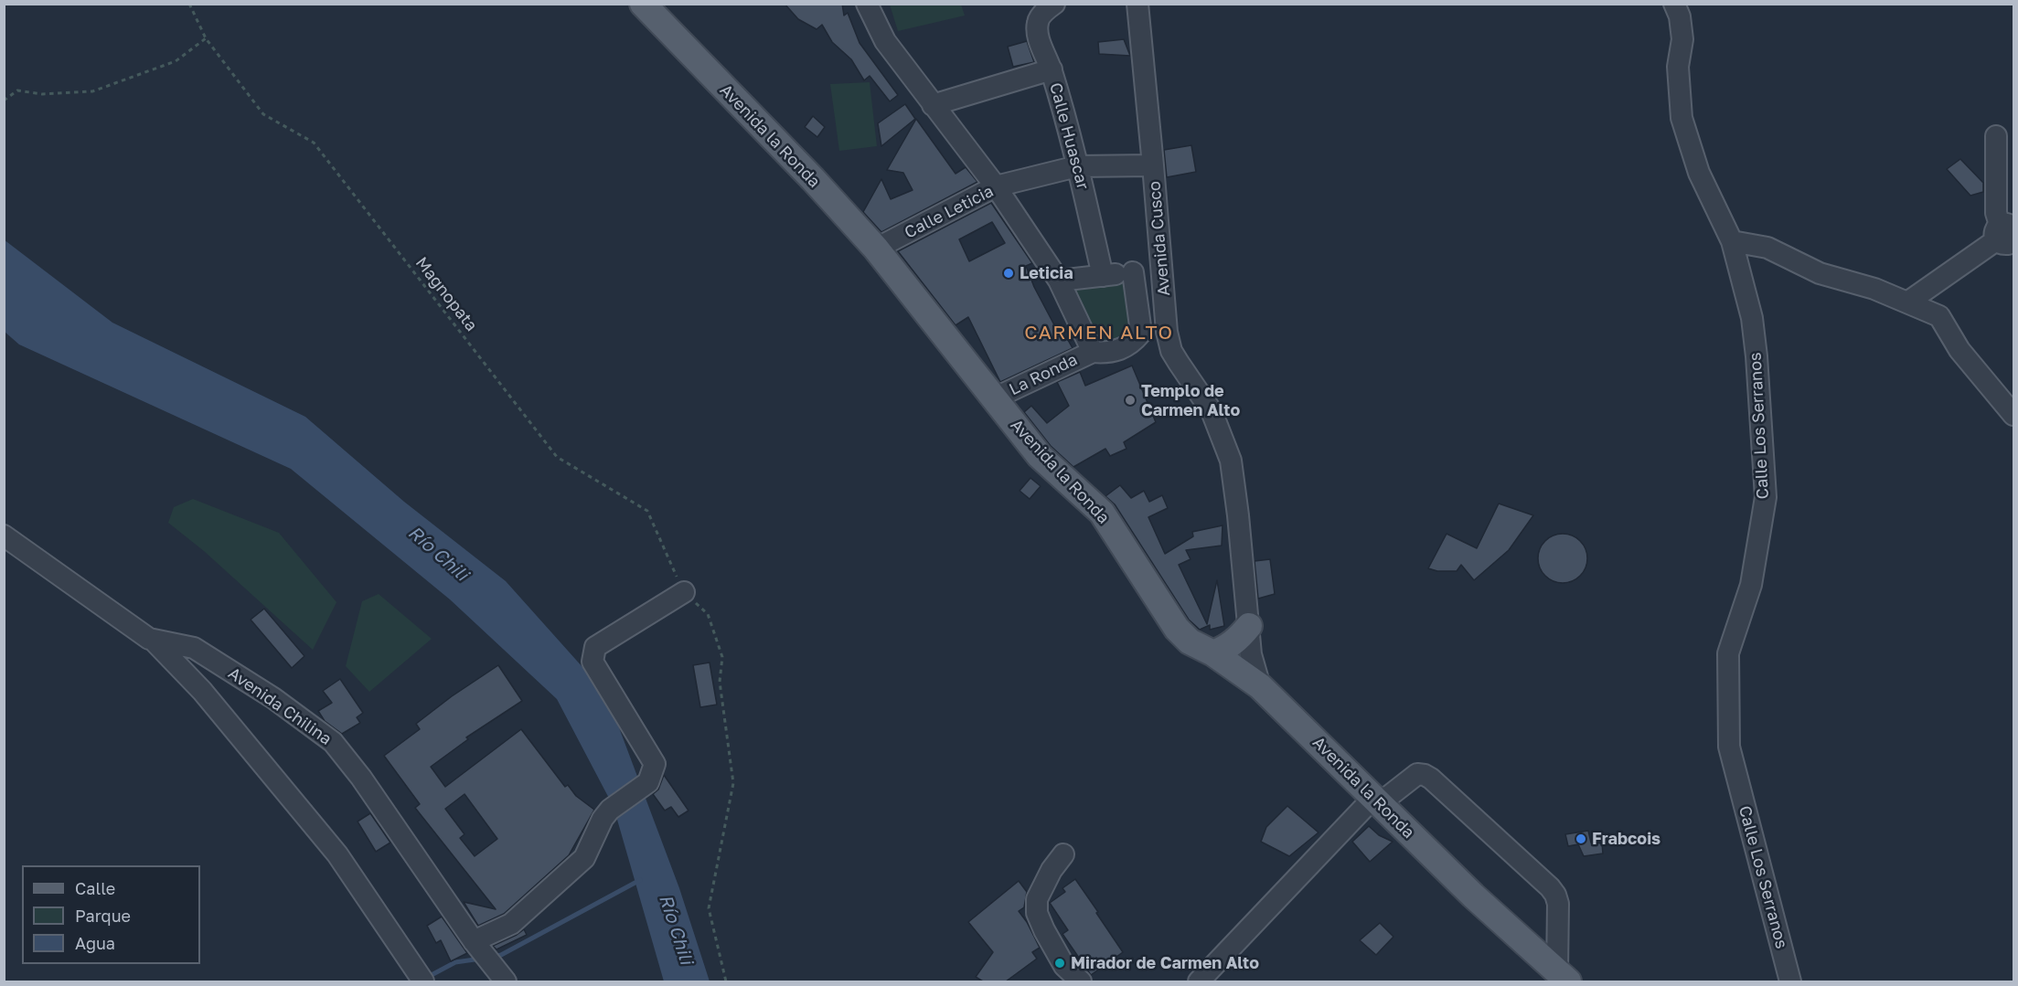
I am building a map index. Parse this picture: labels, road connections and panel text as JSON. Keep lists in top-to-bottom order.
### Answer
{
  "streets": {
    "main road": ["Avenida la Ronda"],
    "street": [
      "Calle Huascar",
      "Calle Leticia",
      "Avenida Cusco",
      "La Ronda",
      "Calle Los Serranos",
      "Avenida Chilina"
    ],
    "path": ["Magnopata"]
  },
  "crossings": [
    ["Avenida la Ronda", "Calle Leticia"],
    ["Avenida la Ronda", "Avenida Cusco"],
    ["Avenida la Ronda", "La Ronda"],
    ["Calle Huascar", "Calle Leticia"],
    ["Calle Leticia", "Avenida Cusco"]
  ],
  "districts": ["CARMEN ALTO"],
  "water": ["Río Chili"],
  "places": [
    "Leticia",
    "Templo de Carmen Alto",
    "Frabcois",
    "Mirador de Carmen Alto"
  ],
  "legend": ["Calle", "Parque", "Agua"]
}
